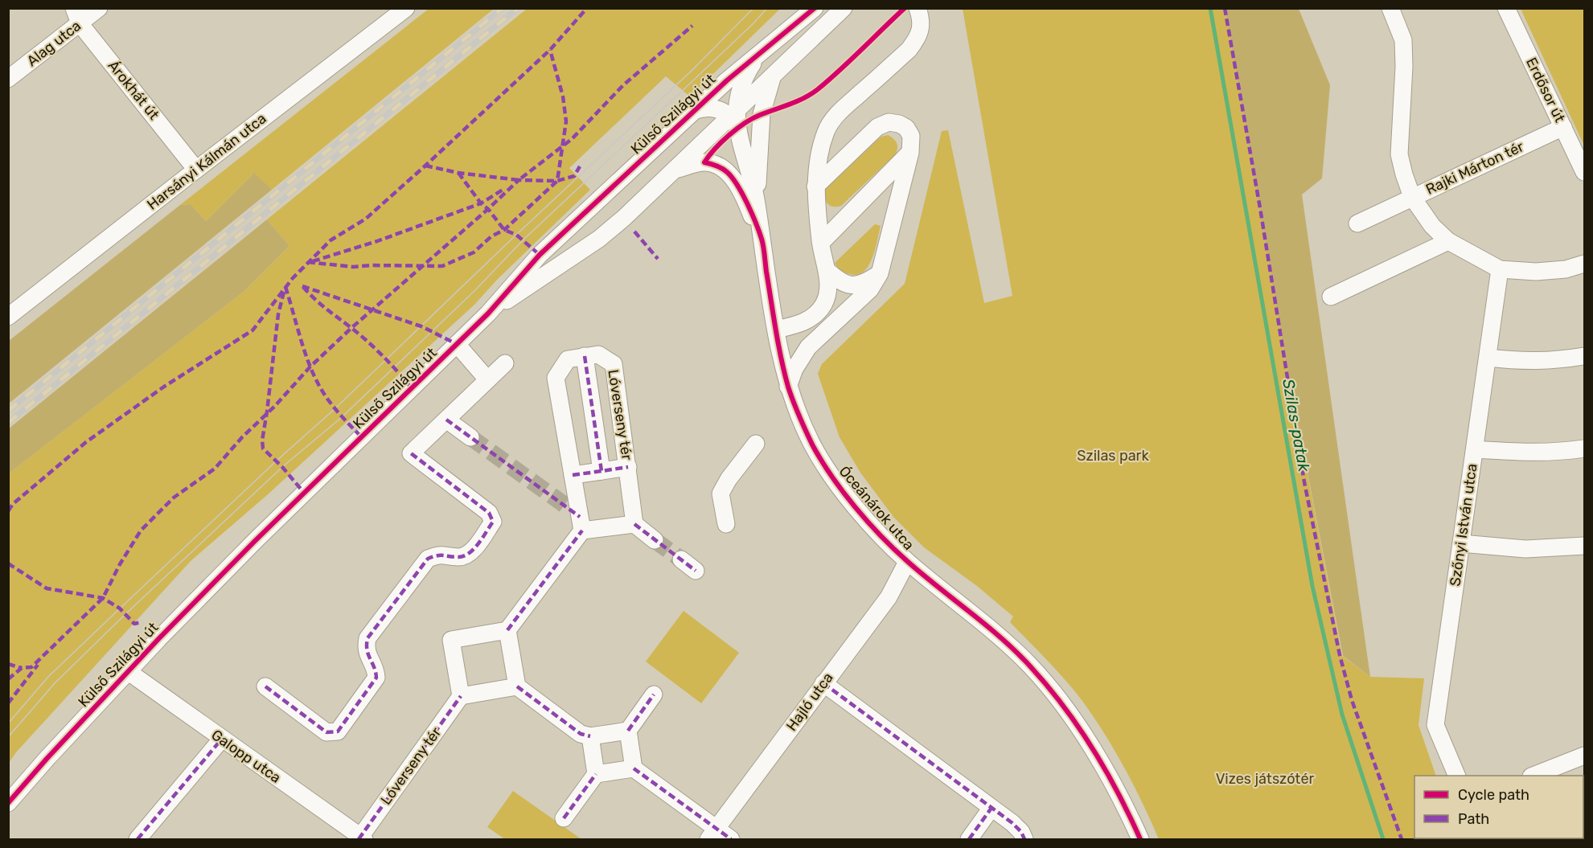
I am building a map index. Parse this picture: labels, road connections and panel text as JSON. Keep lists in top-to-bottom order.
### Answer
{
  "streets": {
    "street": [
      "Alag utca",
      "Árokhát út",
      "Erdősor út",
      "Külső Szilágyi út",
      "Harsányi Kálmán utca",
      "Rajki Márton tér",
      "Lóverseny tér",
      "Óceánárok utca",
      "Szőnyi István utca",
      "Hajló utca",
      "Galopp utca"
    ]
  },
  "crossings": [
    ["Alag utca", "Árokhát út"],
    ["Árokhát út", "Harsányi Kálmán utca"],
    ["Erdősor út", "Rajki Márton tér"],
    ["Külső Szilágyi út", "Óceánárok utca"],
    ["Külső Szilágyi út", "Galopp utca"],
    ["Rajki Márton tér", "Szőnyi István utca"],
    ["Lóverseny tér", "Galopp utca"],
    ["Óceánárok utca", "Hajló utca"]
  ],
  "water": ["Szilas-patak"],
  "parks": ["Szilas park", "Vizes játszótér"],
  "legend": ["Cycle path", "Path"]
}
